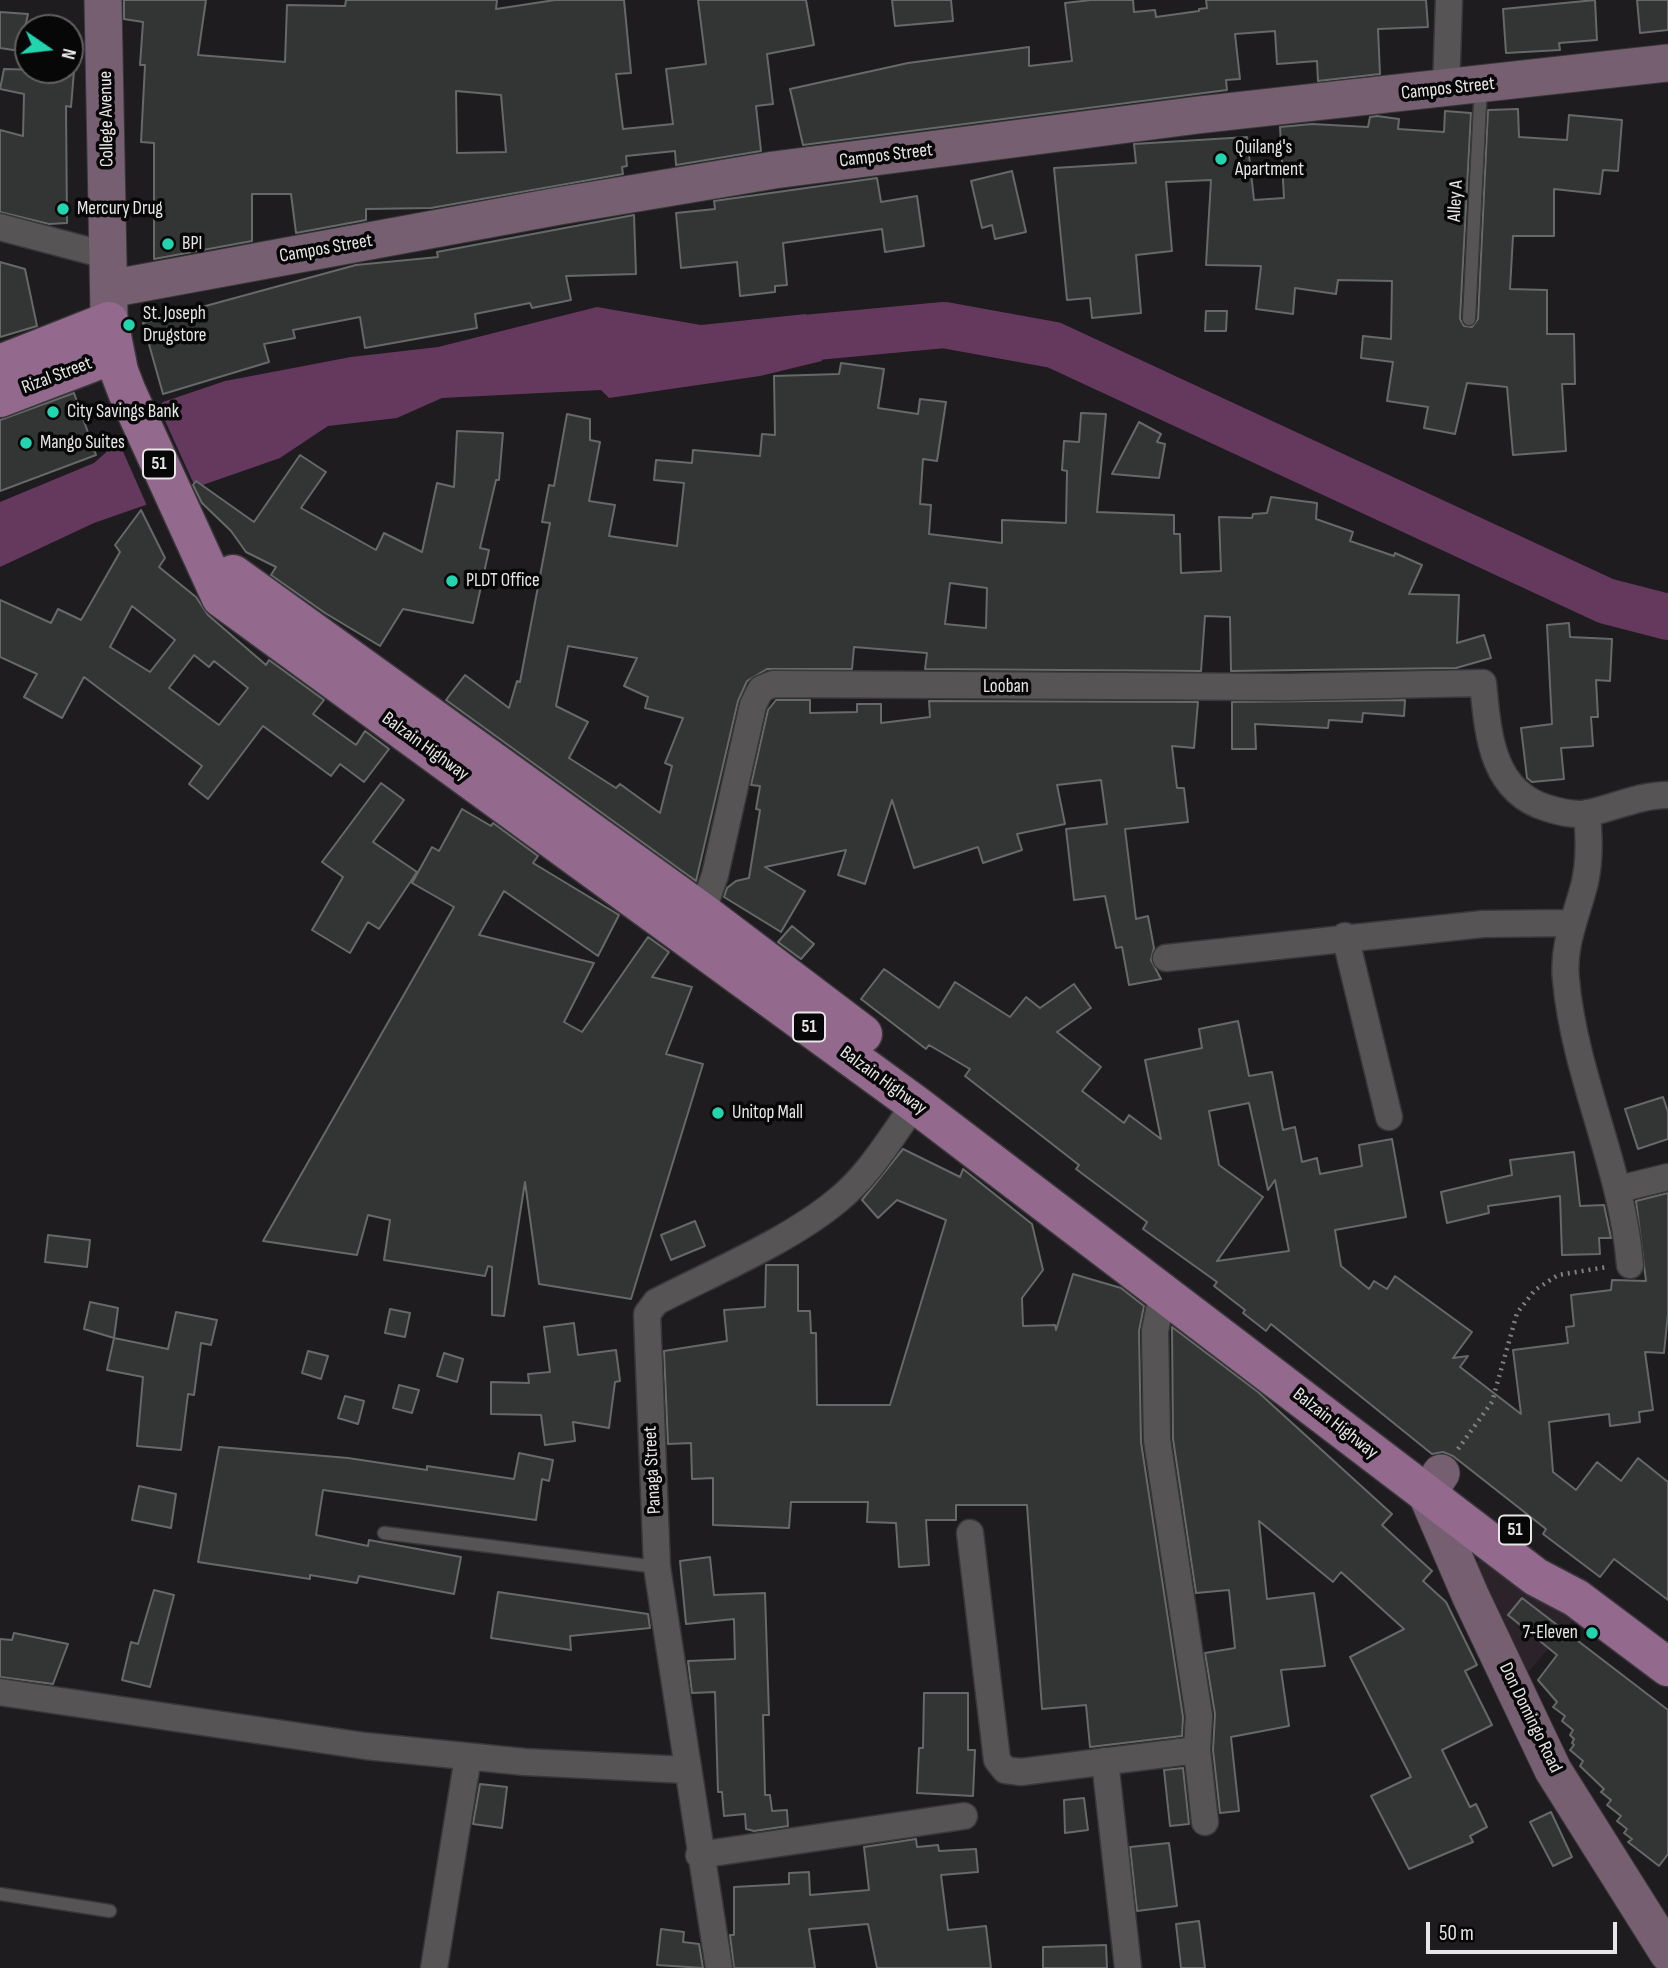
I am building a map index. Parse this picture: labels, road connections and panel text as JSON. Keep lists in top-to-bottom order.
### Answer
{
  "streets": {
    "main road": ["Rizal Street", "51", "Balzain Highway"],
    "street": [
      "Campos Street",
      "College Avenue",
      "Looban",
      "Panaga Street",
      "Don Domingo Road"
    ],
    "lane": ["Alley A"]
  },
  "crossings": [
    ["Campos Street", "College Avenue"],
    ["Campos Street", "Alley A"],
    ["Campos Street", "Rizal Street"],
    ["Campos Street", "Balzain Highway"],
    ["College Avenue", "Rizal Street"],
    ["College Avenue", "Balzain Highway"],
    ["Rizal Street", "Balzain Highway"],
    ["Looban", "Balzain Highway"],
    ["Balzain Highway", "Panaga Street"],
    ["Balzain Highway", "Don Domingo Road"]
  ],
  "places": [
    "Quilang's Apartment",
    "Mercury Drug",
    "BPI",
    "St. Joseph Drugstore",
    "City Savings Bank",
    "Mango Suites",
    "PLDT Office",
    "Unitop Mall",
    "7-Eleven"
  ],
  "scale_bar": "50 m",
  "north": "right"
}
